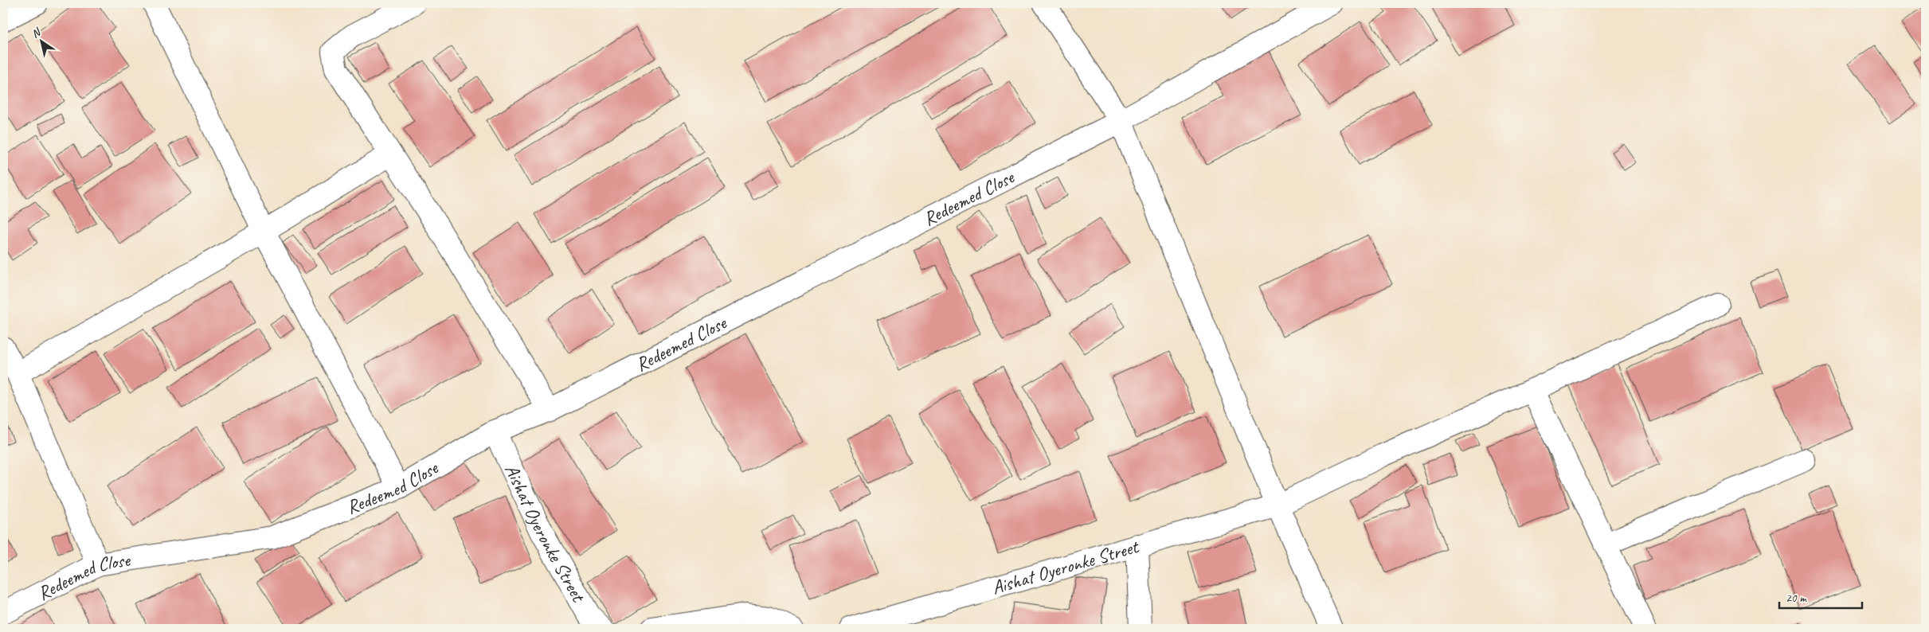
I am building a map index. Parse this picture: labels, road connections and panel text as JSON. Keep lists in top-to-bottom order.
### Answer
{
  "streets": {
    "street": ["Redeemed Close", "Aishat Oyeronke Street"]
  },
  "crossings": [
    ["Redeemed Close", "Aishat Oyeronke Street"]
  ],
  "scale_bar": "20 m",
  "north": "top left"
}
